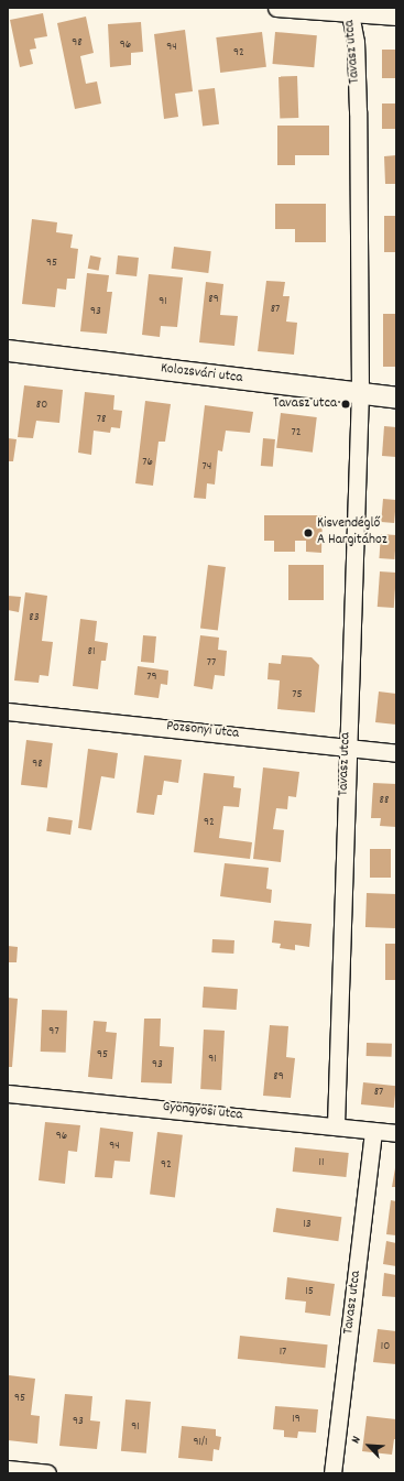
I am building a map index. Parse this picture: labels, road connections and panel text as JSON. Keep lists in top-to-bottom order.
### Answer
{
  "streets": {
    "street": [
      "Tavasz utca",
      "Kolozsvári utca",
      "Pozsonyi utca",
      "Gyöngyösi utca"
    ]
  },
  "crossings": [
    ["Tavasz utca", "Kolozsvári utca"],
    ["Tavasz utca", "Pozsonyi utca"],
    ["Tavasz utca", "Gyöngyösi utca"]
  ],
  "places": ["Tavasz utca", "Kisvendéglő A Hargitához"],
  "house_numbers": [
    "98",
    "96",
    "94",
    "92",
    "95",
    "89",
    "91",
    "87",
    "93",
    "80",
    "78",
    "72",
    "76",
    "74",
    "83",
    "81",
    "77",
    "79",
    "75",
    "98",
    "88",
    "92",
    "97",
    "95",
    "91",
    "93",
    "89",
    "87",
    "96",
    "94",
    "11",
    "92",
    "13",
    "15",
    "10",
    "17",
    "95",
    "19",
    "93",
    "91",
    "91/1"
  ],
  "north": "top left"
}
